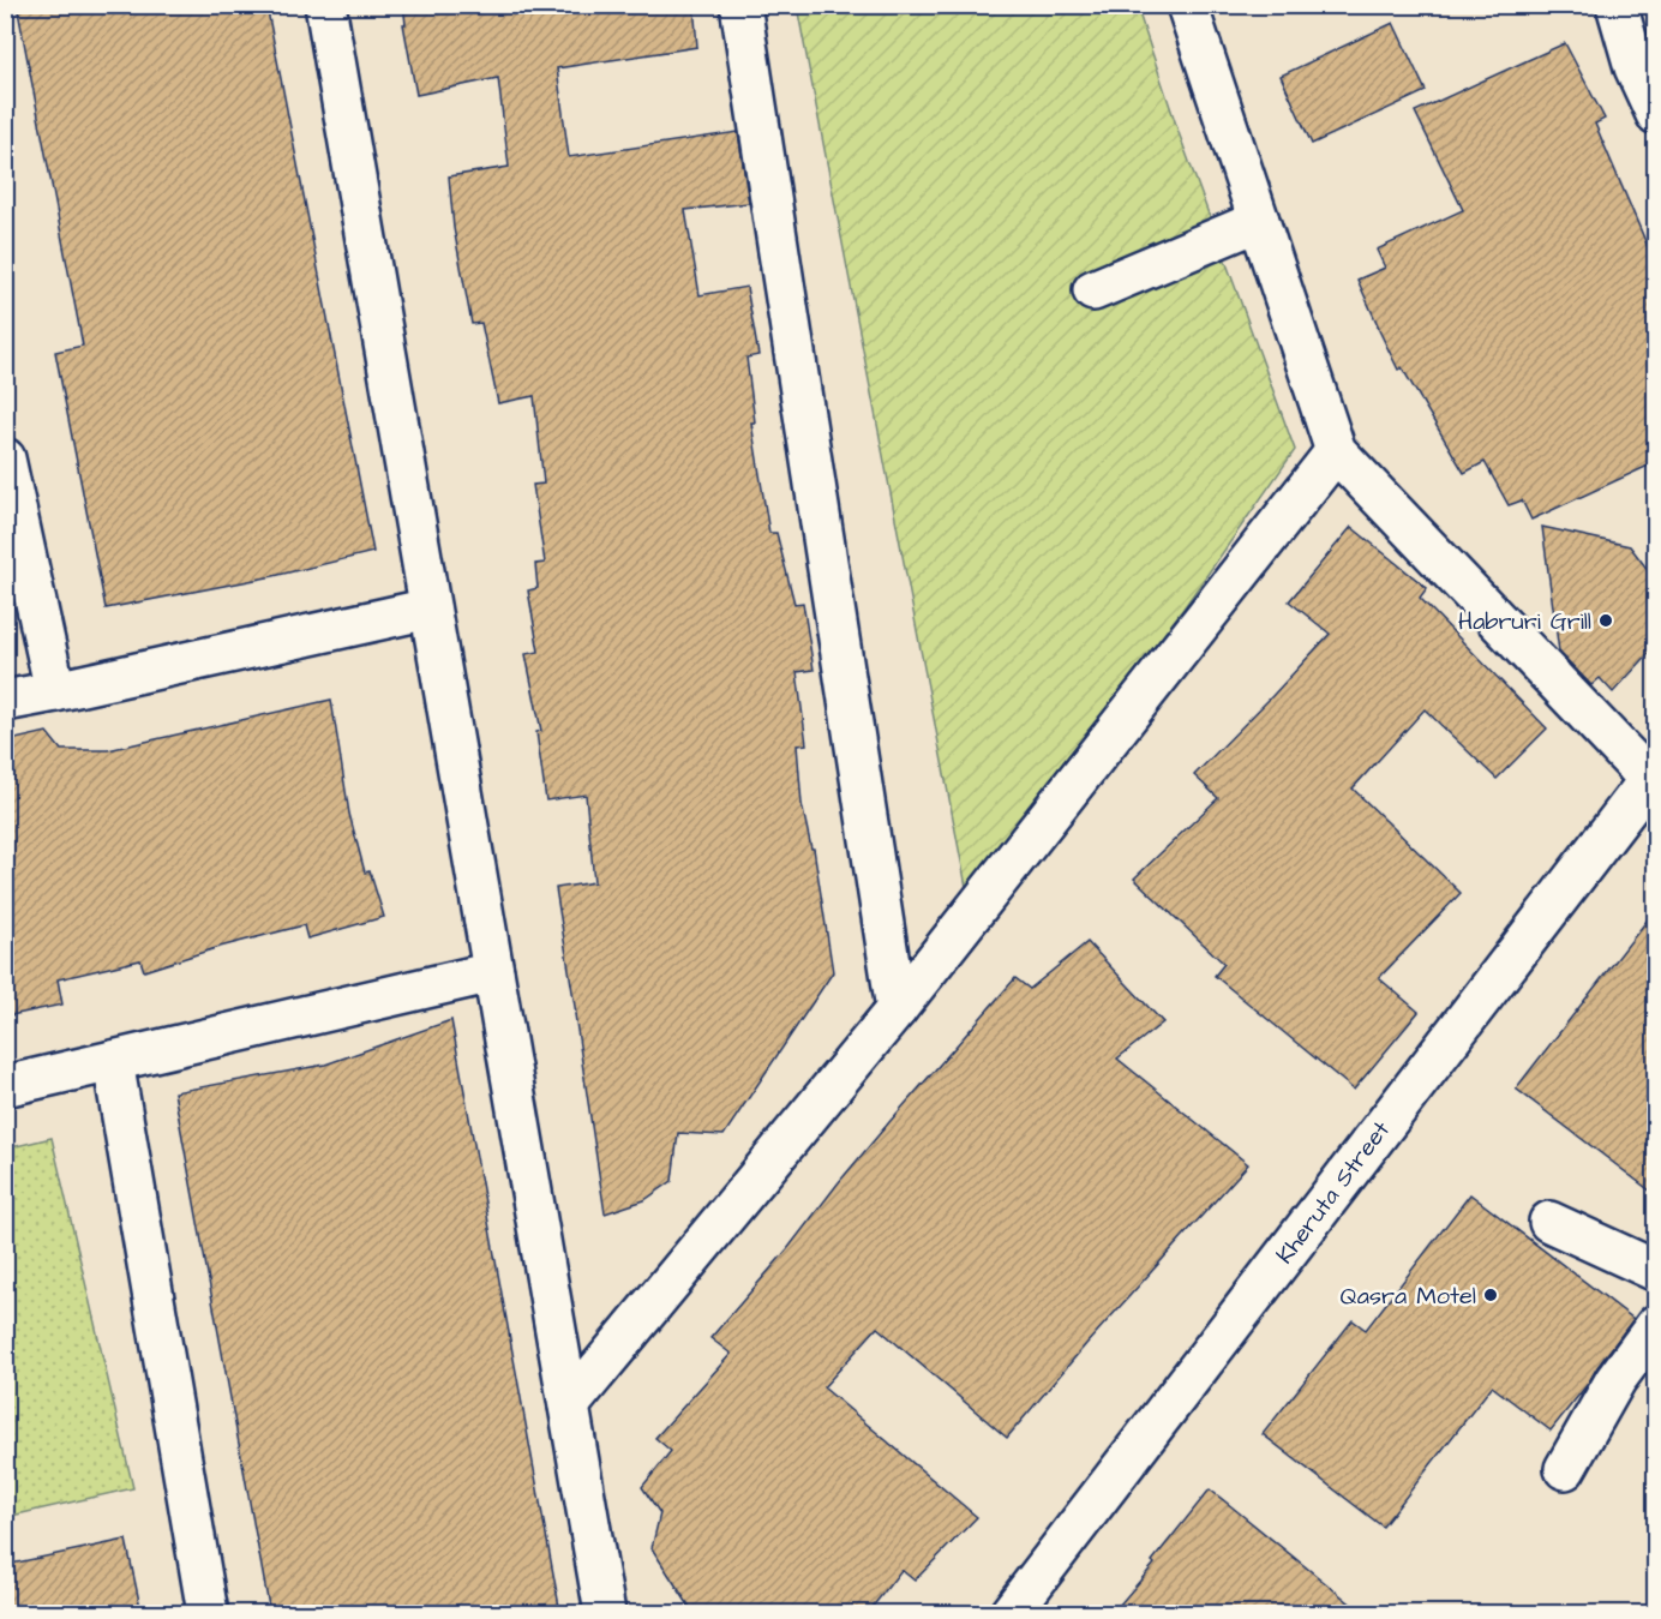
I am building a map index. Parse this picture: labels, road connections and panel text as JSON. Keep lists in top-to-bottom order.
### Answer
{
  "streets": {
    "street": ["Kheruta Street"]
  },
  "places": ["Habruri Grill", "Qasra Motel"]
}
